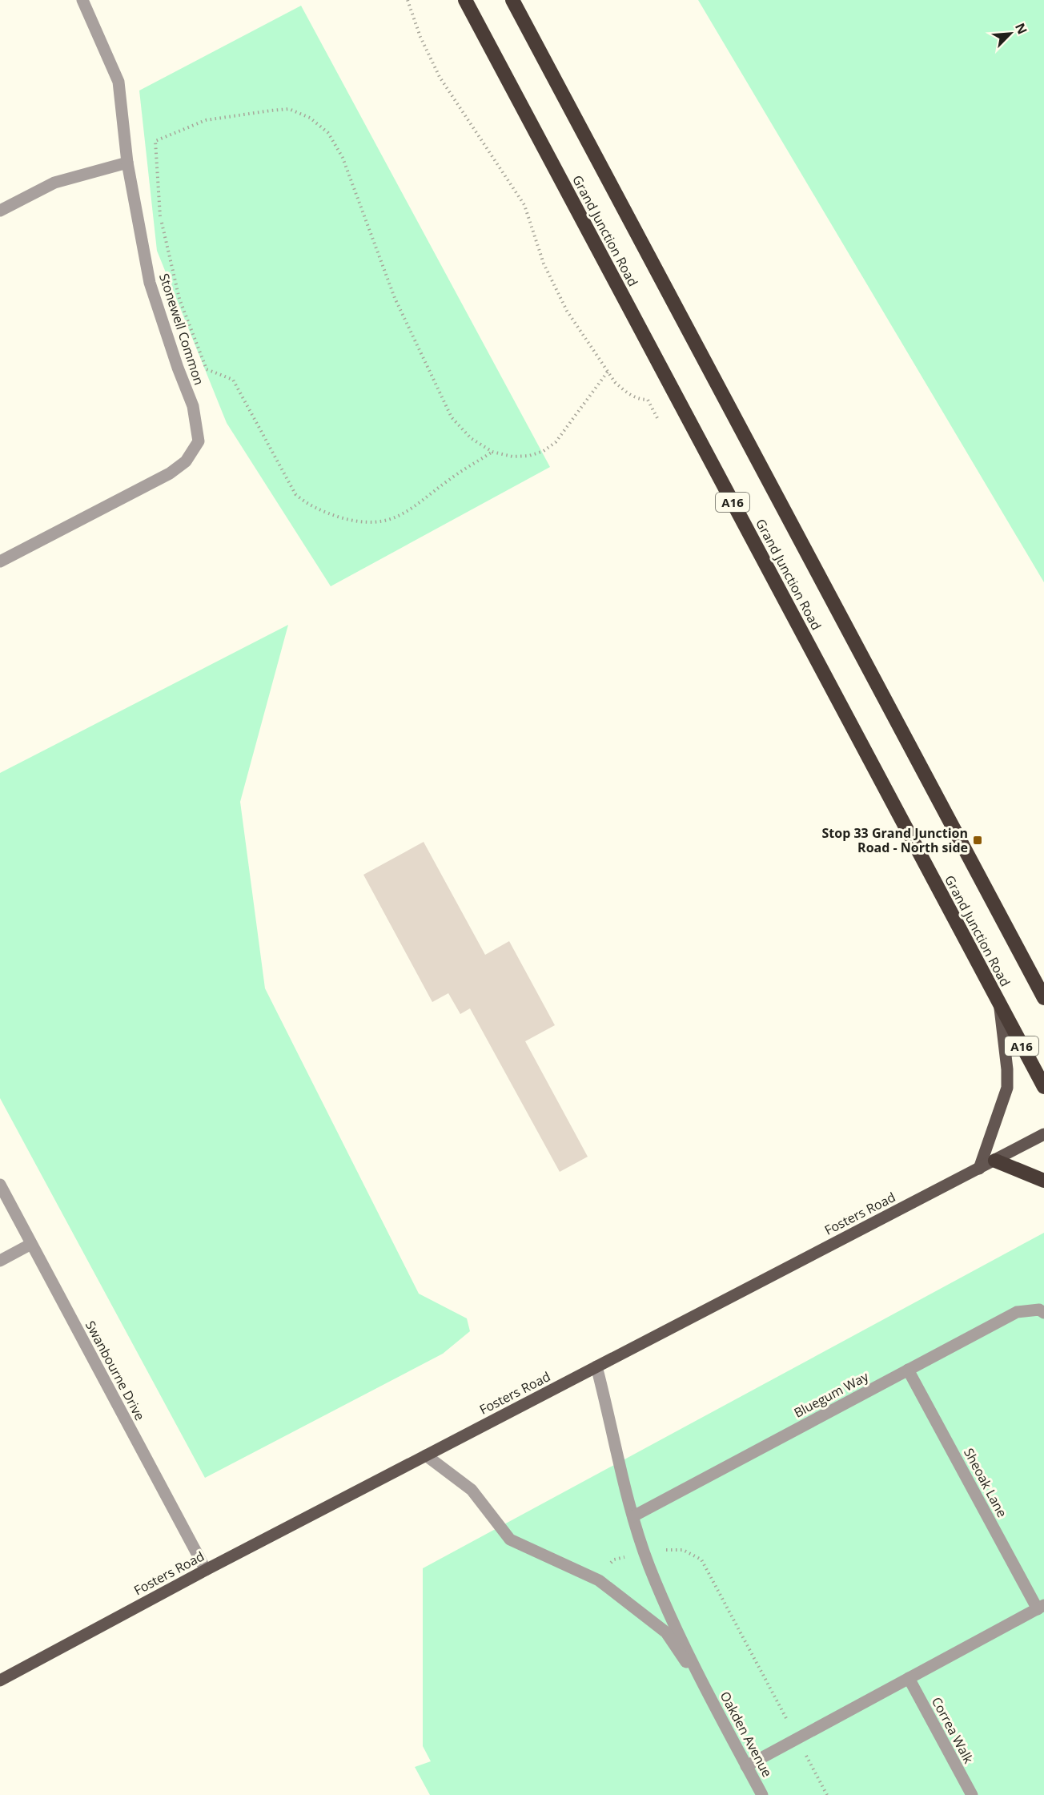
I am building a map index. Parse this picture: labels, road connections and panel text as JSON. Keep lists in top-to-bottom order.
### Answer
{
  "streets": {
    "highway": ["Grand Junction Road", "A16"],
    "main road": ["Fosters Road"],
    "street": [
      "Stonewell Common",
      "Swanbourne Drive",
      "Bluegum Way",
      "Sheoak Lane",
      "Correa Walk",
      "Oakden Avenue"
    ]
  },
  "crossings": [
    ["Fosters Road", "Swanbourne Drive"],
    ["Bluegum Way", "Sheoak Lane"]
  ],
  "places": {
    "transit": ["Stop 33 Grand Junction Road - North side"]
  },
  "north": "top right"
}
